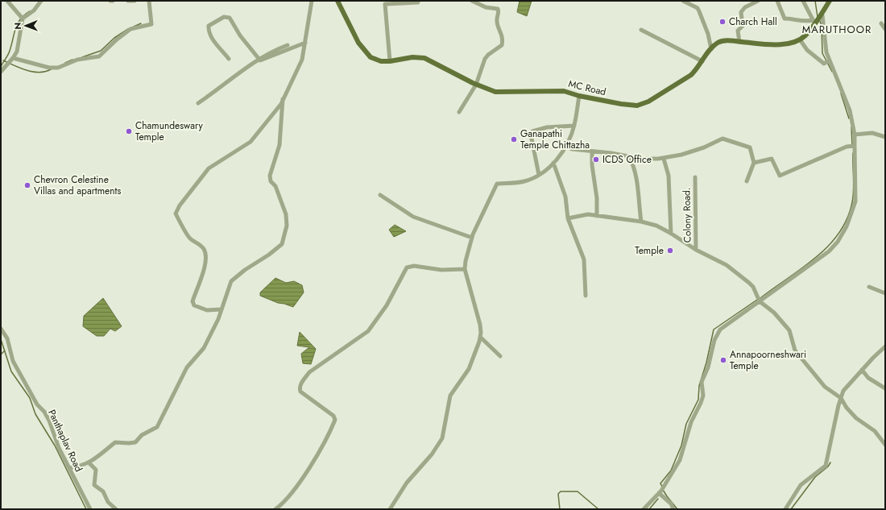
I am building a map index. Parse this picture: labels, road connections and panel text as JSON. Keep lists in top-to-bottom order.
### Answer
{
  "streets": {
    "main road": ["MC Road"],
    "street": ["Colony Road.", "Panthaplav Road"]
  },
  "districts": ["MARUTHOOR"],
  "places": [
    "Charch Hall",
    "Chamundeswary Temple",
    "Ganapathi Temple Chittazha",
    "ICDS Office",
    "Chevron Celestine Villas and apartments",
    "Temple",
    "Annapoorneshwari Temple"
  ],
  "north": "left"
}
